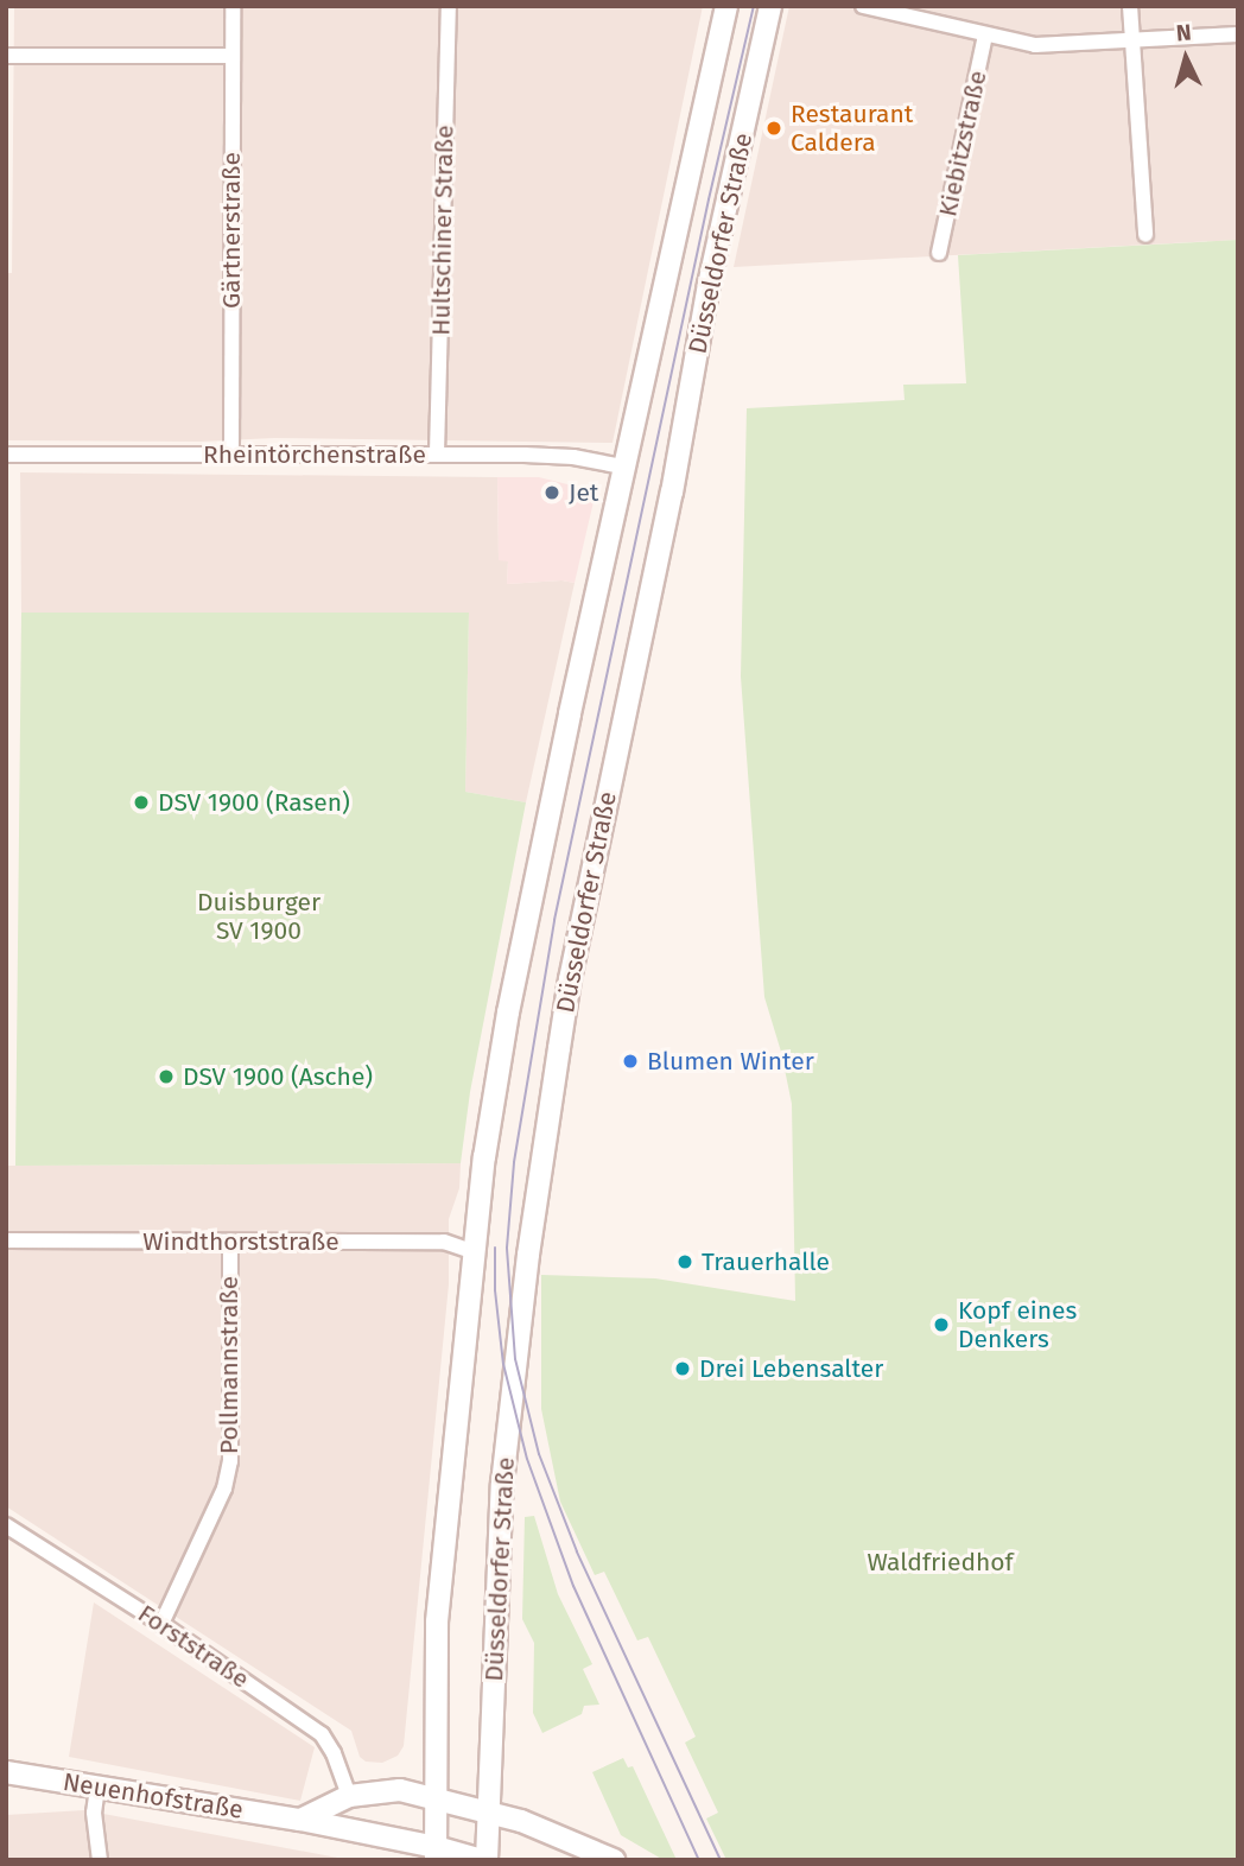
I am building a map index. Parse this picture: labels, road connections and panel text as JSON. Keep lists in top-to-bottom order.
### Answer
{
  "streets": {
    "main road": ["Düsseldorfer Straße", "Neuenhofstraße"],
    "street": [
      "Kiebitzstraße",
      "Gärtnerstraße",
      "Hultschiner Straße",
      "Rheintörchenstraße",
      "Windthorststraße",
      "Pollmannstraße",
      "Forststraße"
    ]
  },
  "crossings": [
    ["Gärtnerstraße", "Rheintörchenstraße"],
    ["Hultschiner Straße", "Rheintörchenstraße"],
    ["Düsseldorfer Straße", "Rheintörchenstraße"],
    ["Düsseldorfer Straße", "Windthorststraße"],
    ["Düsseldorfer Straße", "Neuenhofstraße"],
    ["Windthorststraße", "Pollmannstraße"],
    ["Pollmannstraße", "Forststraße"]
  ],
  "parks": ["Duisburger SV 1900", "Waldfriedhof"],
  "places": [
    "Restaurant Caldera",
    "Jet",
    "DSV 1900 (Rasen)",
    "Blumen Winter",
    "DSV 1900 (Asche)",
    "Trauerhalle",
    "Kopf eines Denkers",
    "Drei Lebensalter"
  ],
  "north": "top"
}
